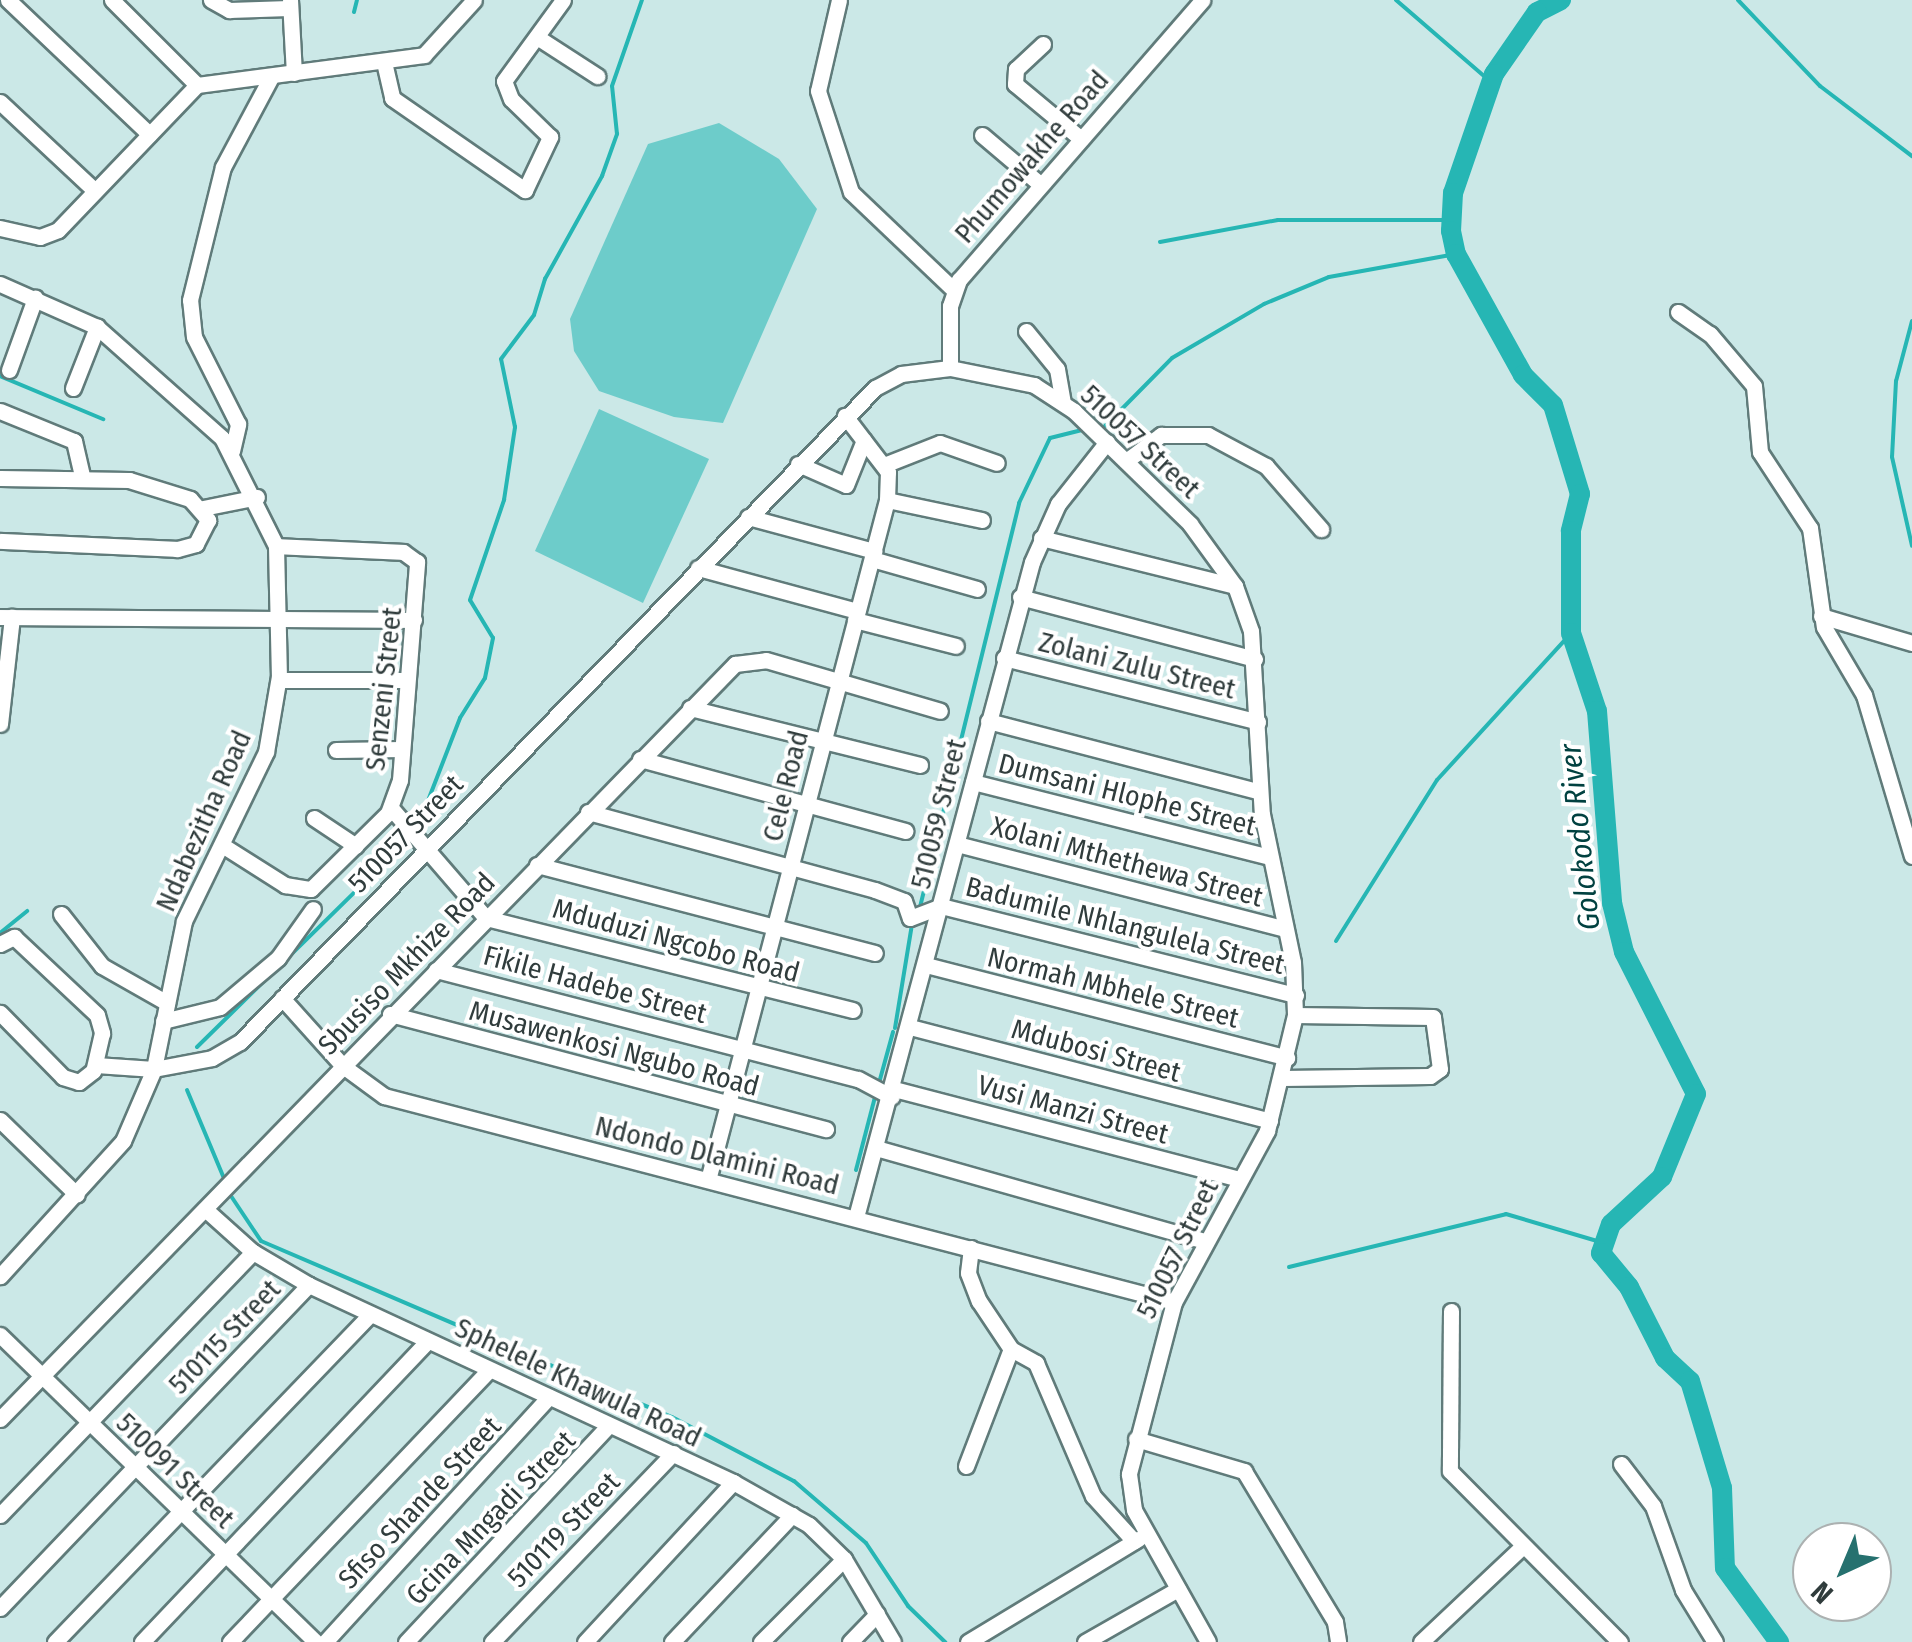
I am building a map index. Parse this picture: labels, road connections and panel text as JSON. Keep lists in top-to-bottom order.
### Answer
{
  "streets": {
    "street": [
      "Phumowakhe Road",
      "510057 Street",
      "Zolani Zulu Street",
      "Senzeni Street",
      "Cele Road",
      "Dumsani Hlophe Street",
      "510059 Street",
      "Ndabezitha Road",
      "Xolani Mthethewa Street",
      "Badumile Nhlangulela Street",
      "Mduduzi Ngcobo Road",
      "Sbusiso Mkhize Road",
      "Fikile Hadebe Street",
      "Normah Mbhele Street",
      "Musawenkosi Ngubo Road",
      "Mdubosi Street",
      "Vusi Manzi Street",
      "Ndondo Dlamini Road",
      "510115 Street",
      "Sphelele Khawula Road",
      "510091 Street",
      "Sfiso Shande Street",
      "Gcina Mngadi Street",
      "510119 Street"
    ]
  },
  "crossings": [
    ["510057 Street", "Zolani Zulu Street"],
    ["510057 Street", "Dumsani Hlophe Street"],
    ["510057 Street", "510059 Street"],
    ["510057 Street", "Ndabezitha Road"],
    ["510057 Street", "Xolani Mthethewa Street"],
    ["510057 Street", "Badumile Nhlangulela Street"],
    ["510057 Street", "Normah Mbhele Street"],
    ["510057 Street", "Mdubosi Street"],
    ["510057 Street", "Vusi Manzi Street"],
    ["510057 Street", "Ndondo Dlamini Road"],
    ["Zolani Zulu Street", "510059 Street"],
    ["Senzeni Street", "Ndabezitha Road"],
    ["Cele Road", "Badumile Nhlangulela Street"],
    ["Cele Road", "Mduduzi Ngcobo Road"],
    ["Cele Road", "Sbusiso Mkhize Road"],
    ["Cele Road", "Fikile Hadebe Street"],
    ["Cele Road", "Musawenkosi Ngubo Road"],
    ["Cele Road", "Ndondo Dlamini Road"],
    ["Dumsani Hlophe Street", "510059 Street"],
    ["510059 Street", "Xolani Mthethewa Street"],
    ["510059 Street", "Badumile Nhlangulela Street"],
    ["510059 Street", "Normah Mbhele Street"],
    ["510059 Street", "Musawenkosi Ngubo Road"],
    ["510059 Street", "Mdubosi Street"],
    ["510059 Street", "Vusi Manzi Street"],
    ["510059 Street", "Ndondo Dlamini Road"],
    ["Mduduzi Ngcobo Road", "Sbusiso Mkhize Road"],
    ["Sbusiso Mkhize Road", "Fikile Hadebe Street"],
    ["Sbusiso Mkhize Road", "Musawenkosi Ngubo Road"],
    ["Sbusiso Mkhize Road", "Ndondo Dlamini Road"],
    ["Sbusiso Mkhize Road", "Sphelele Khawula Road"],
    ["Sbusiso Mkhize Road", "510091 Street"],
    ["Fikile Hadebe Street", "Musawenkosi Ngubo Road"],
    ["Musawenkosi Ngubo Road", "Vusi Manzi Street"],
    ["510115 Street", "Sphelele Khawula Road"],
    ["510115 Street", "510091 Street"],
    ["Sphelele Khawula Road", "Sfiso Shande Street"],
    ["Sphelele Khawula Road", "Gcina Mngadi Street"],
    ["Sphelele Khawula Road", "510119 Street"]
  ],
  "water": ["Golokodo River"],
  "north": "bottom left"
}
